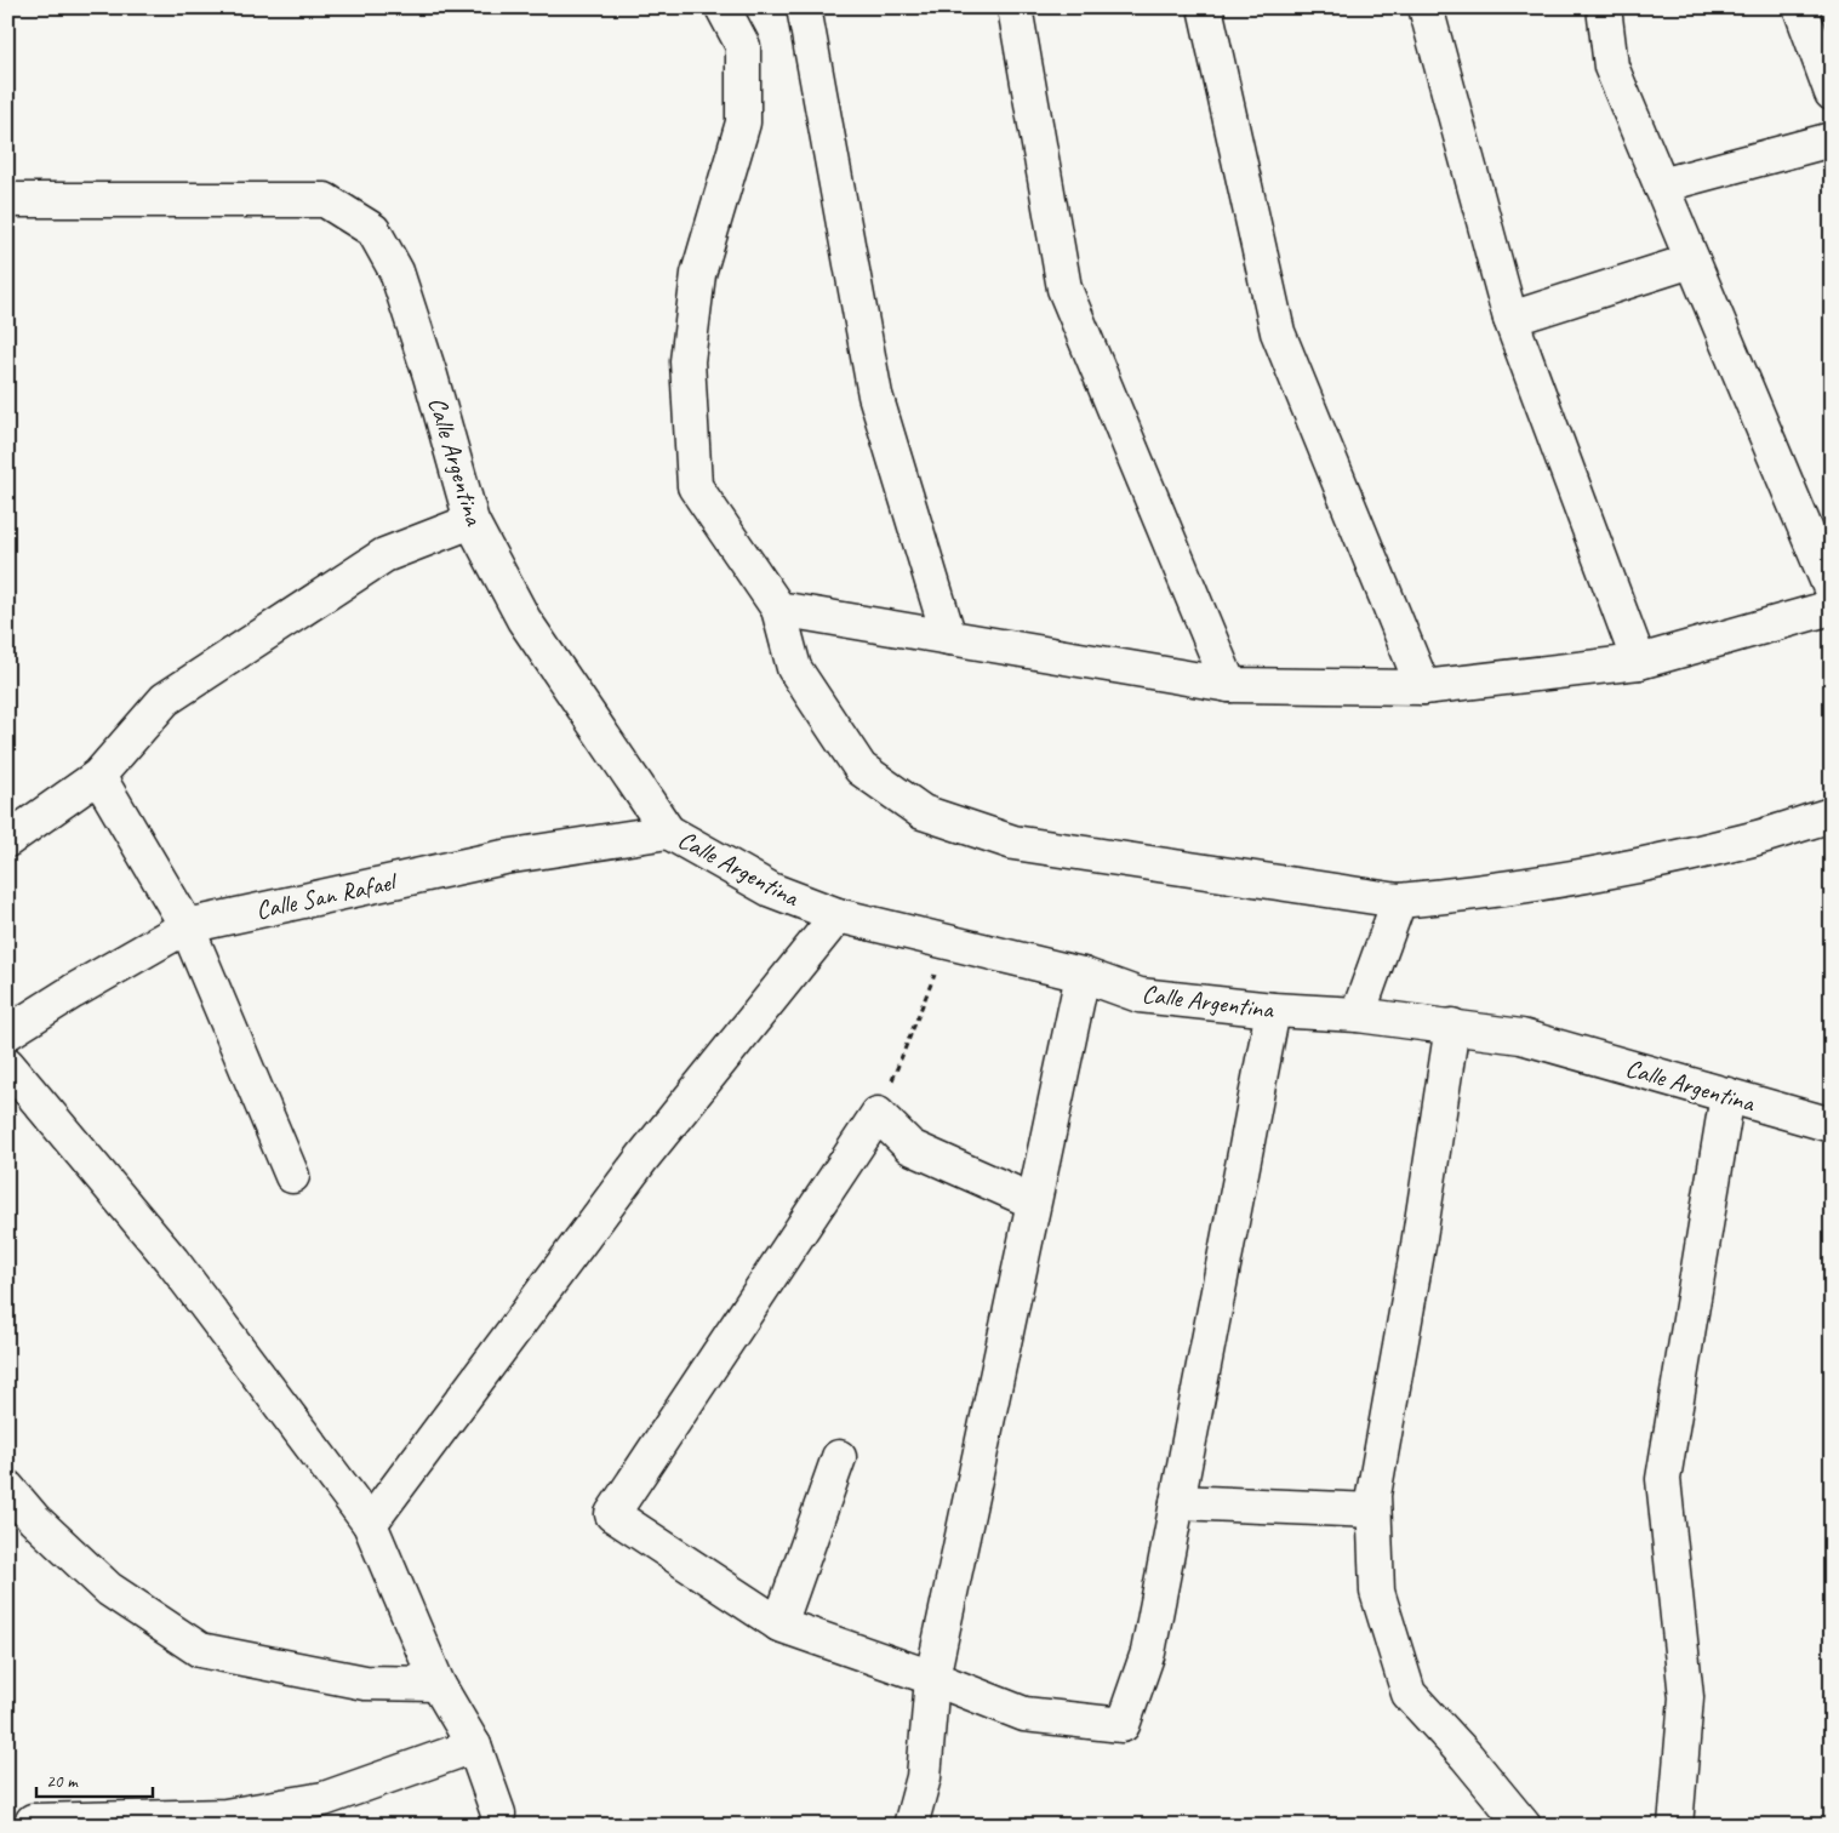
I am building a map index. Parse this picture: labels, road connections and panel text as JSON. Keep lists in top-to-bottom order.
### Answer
{
  "streets": {
    "street": ["Calle Argentina", "Calle San Rafael"]
  },
  "crossings": [
    ["Calle Argentina", "Calle San Rafael"]
  ],
  "scale_bar": "20 m"
}
